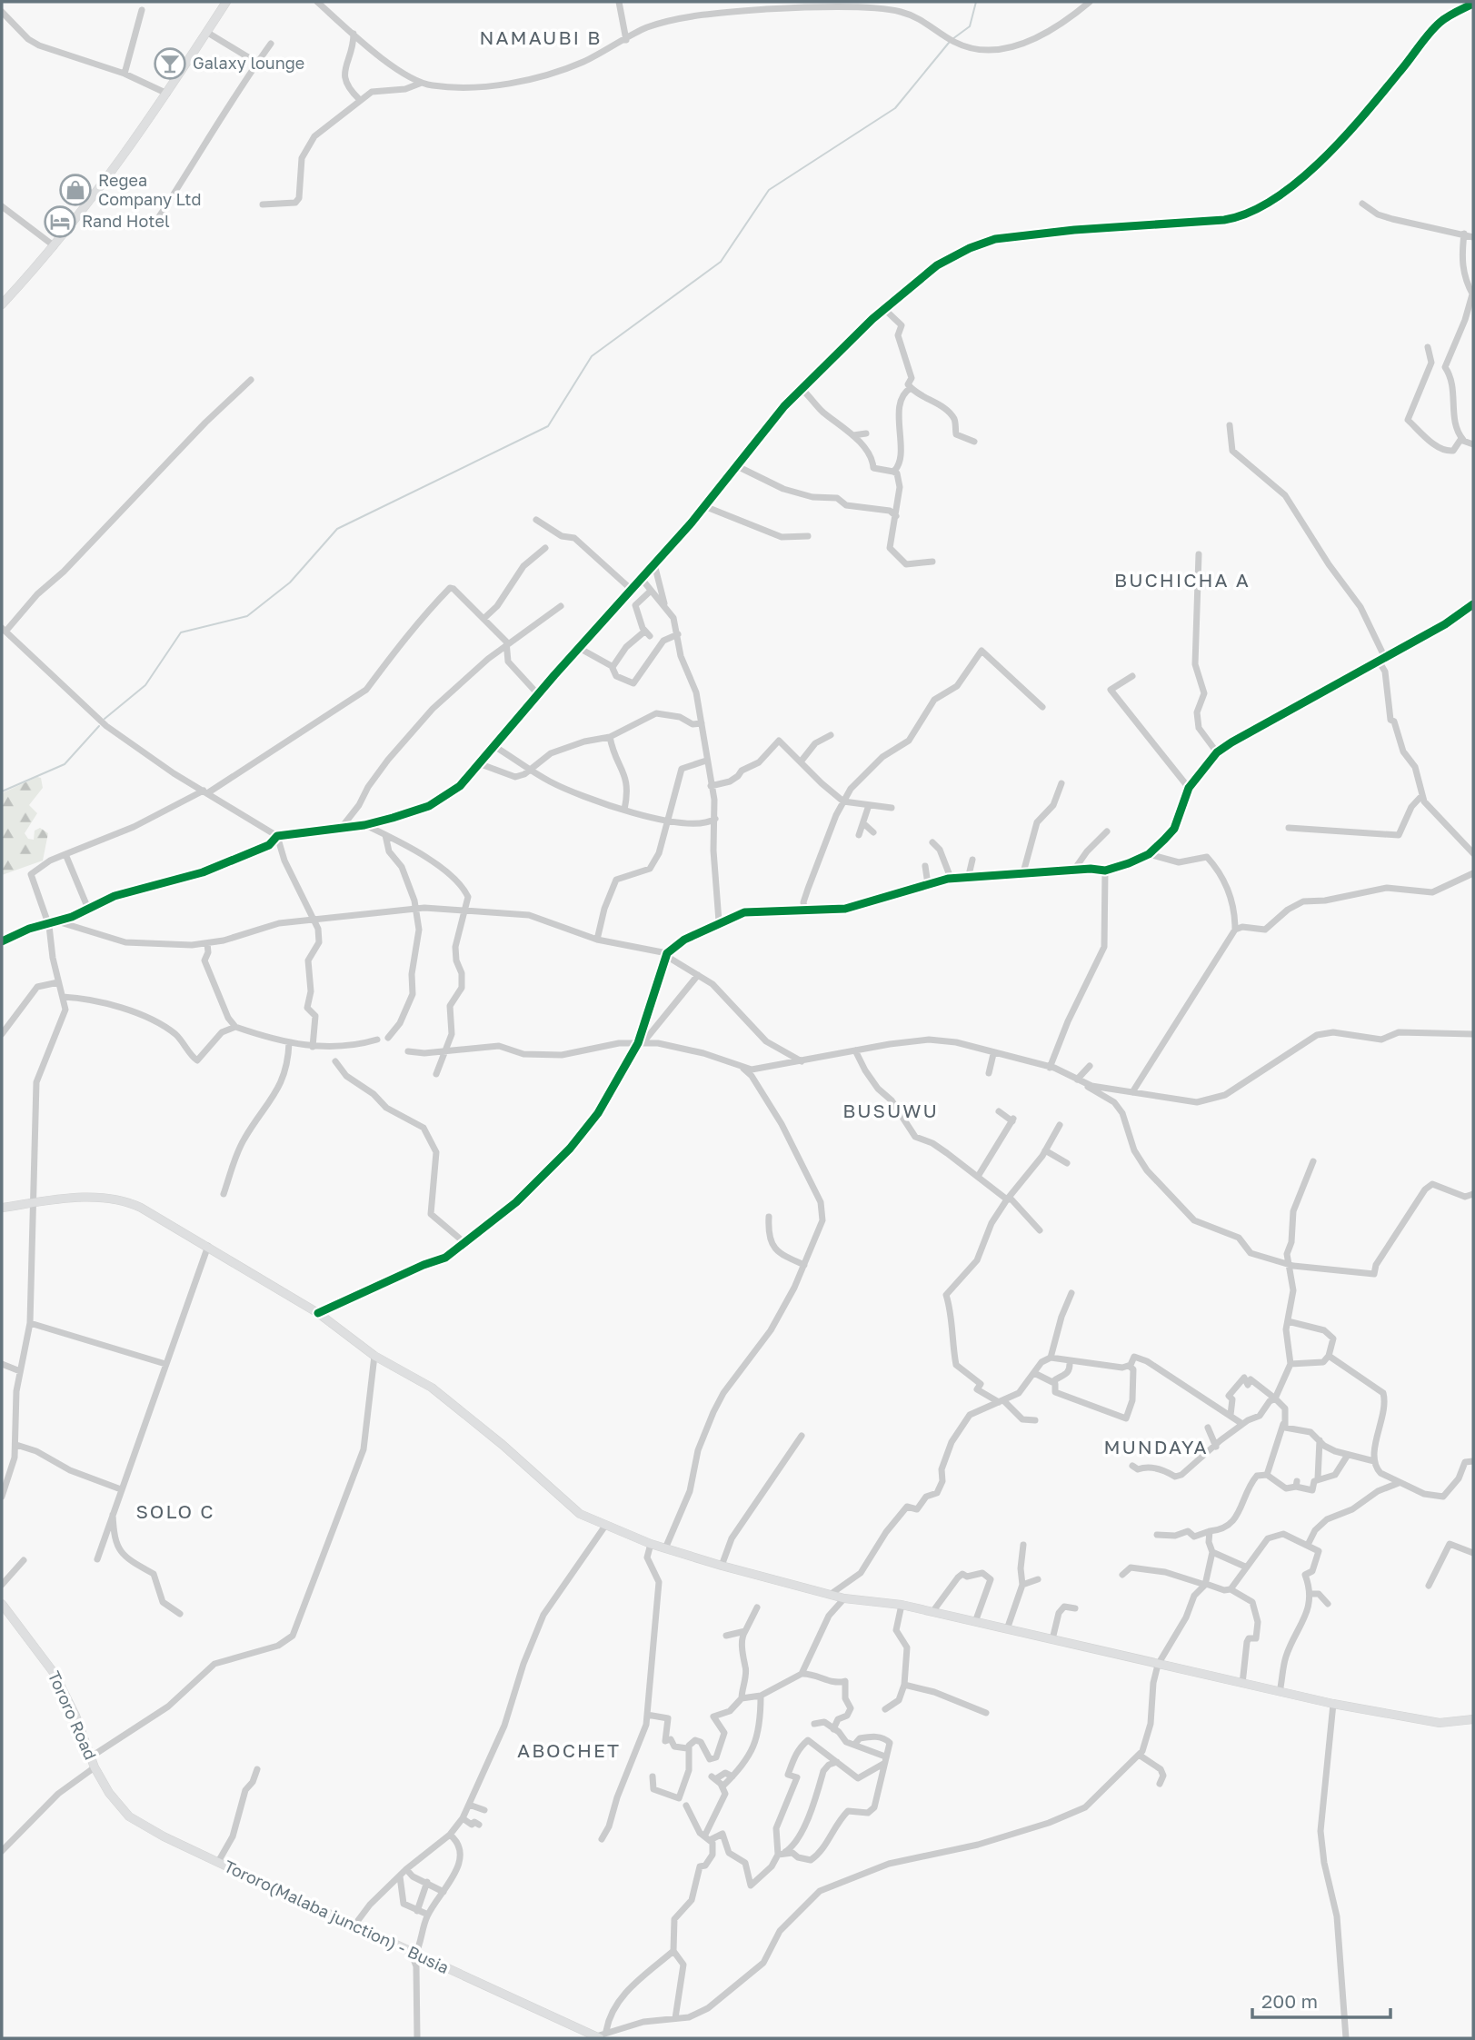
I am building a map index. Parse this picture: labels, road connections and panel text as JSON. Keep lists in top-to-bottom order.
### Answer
{
  "streets": {
    "main road": ["Tororo Road", "Tororo(Malaba junction) - Busia"]
  },
  "crossings": [
    ["Tororo Road", "Tororo(Malaba junction) - Busia"]
  ],
  "districts": [
    "NAMAUBI B",
    "BUCHICHA A",
    "BUSUWU",
    "MUNDAYA",
    "SOLO C",
    "ABOCHET"
  ],
  "places": {
    "bar": ["Galaxy lounge"],
    "shop": ["Regea Company Ltd"],
    "hotel": ["Rand Hotel"]
  },
  "scale_bar": "200 m"
}
